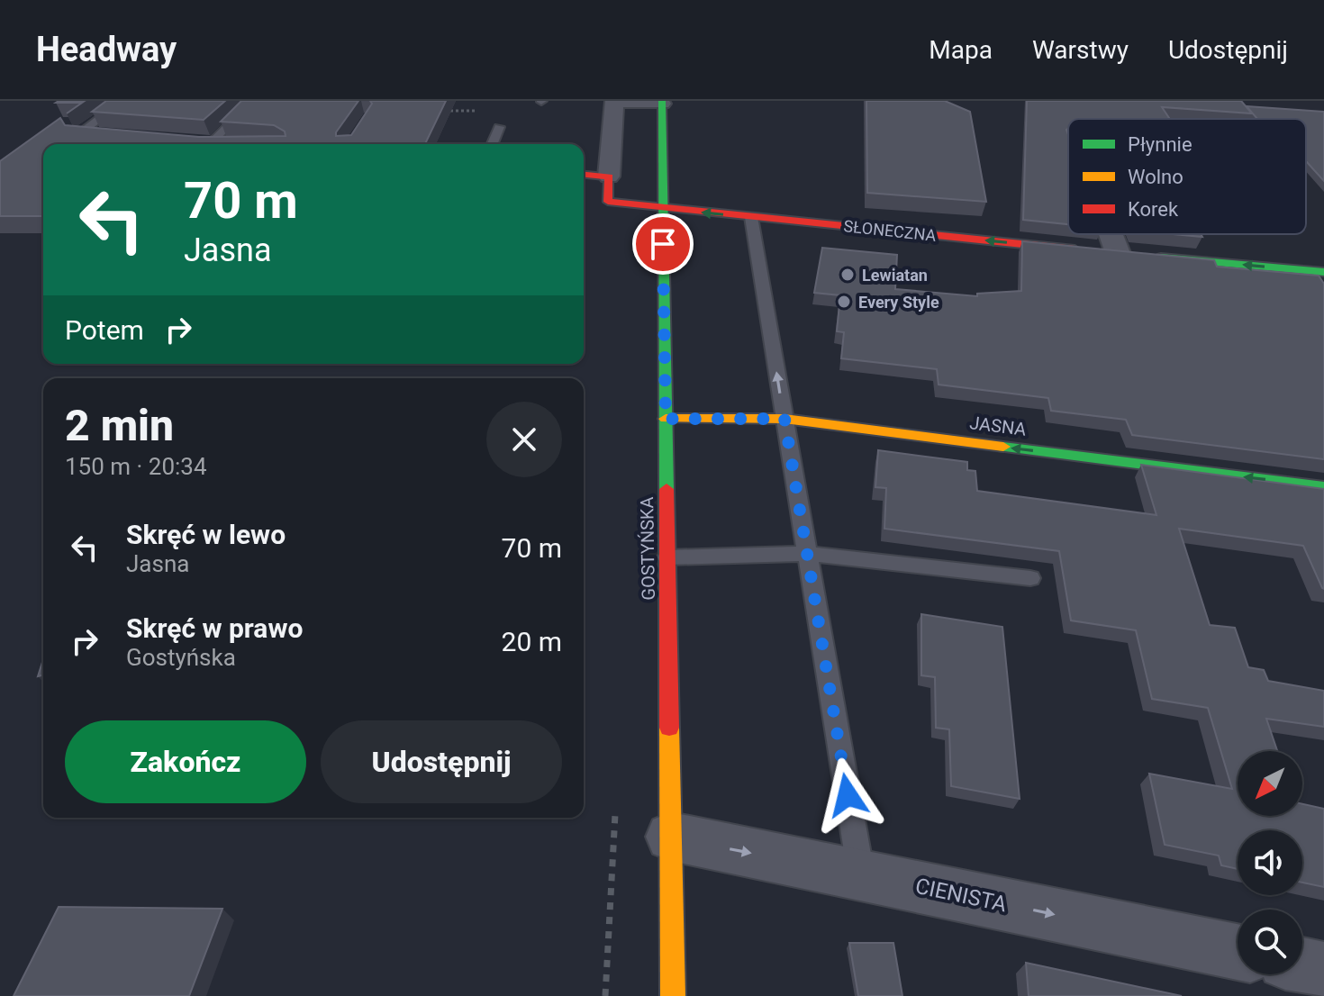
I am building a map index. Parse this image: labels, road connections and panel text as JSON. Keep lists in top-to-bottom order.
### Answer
{
  "streets": {
    "street": [
      "SŁONECZNA",
      "JASNA",
      "GOSTYŃSKA",
      "CIENISTA"
    ]
  },
  "crossings": [
    ["SŁONECZNA", "GOSTYŃSKA"],
    ["JASNA", "GOSTYŃSKA"],
    ["GOSTYŃSKA", "CIENISTA"]
  ],
  "one_way": ["SŁONECZNA", "JASNA", "CIENISTA"],
  "places": ["Lewiatan", "Every Style"],
  "legend": ["Płynnie", "Wolno", "Korek"],
  "north": "bottom left",
  "page": {
    "header": "Headway",
    "nav": ["Mapa", "Warstwy", "Udostępnij"],
    "turn": ["70 m", "Jasna"],
    "then": "Potem",
    "heading": ["2 min", "150 m · 20:34"],
    "list": [
      {
        "name": "Skręć w lewo",
        "note": "Jasna",
        "value": "70 m"
      },
      {
        "name": "Skręć w prawo",
        "note": "Gostyńska",
        "value": "20 m"
      }
    ],
    "buttons": ["Zakończ", "Udostępnij"]
  }
}
